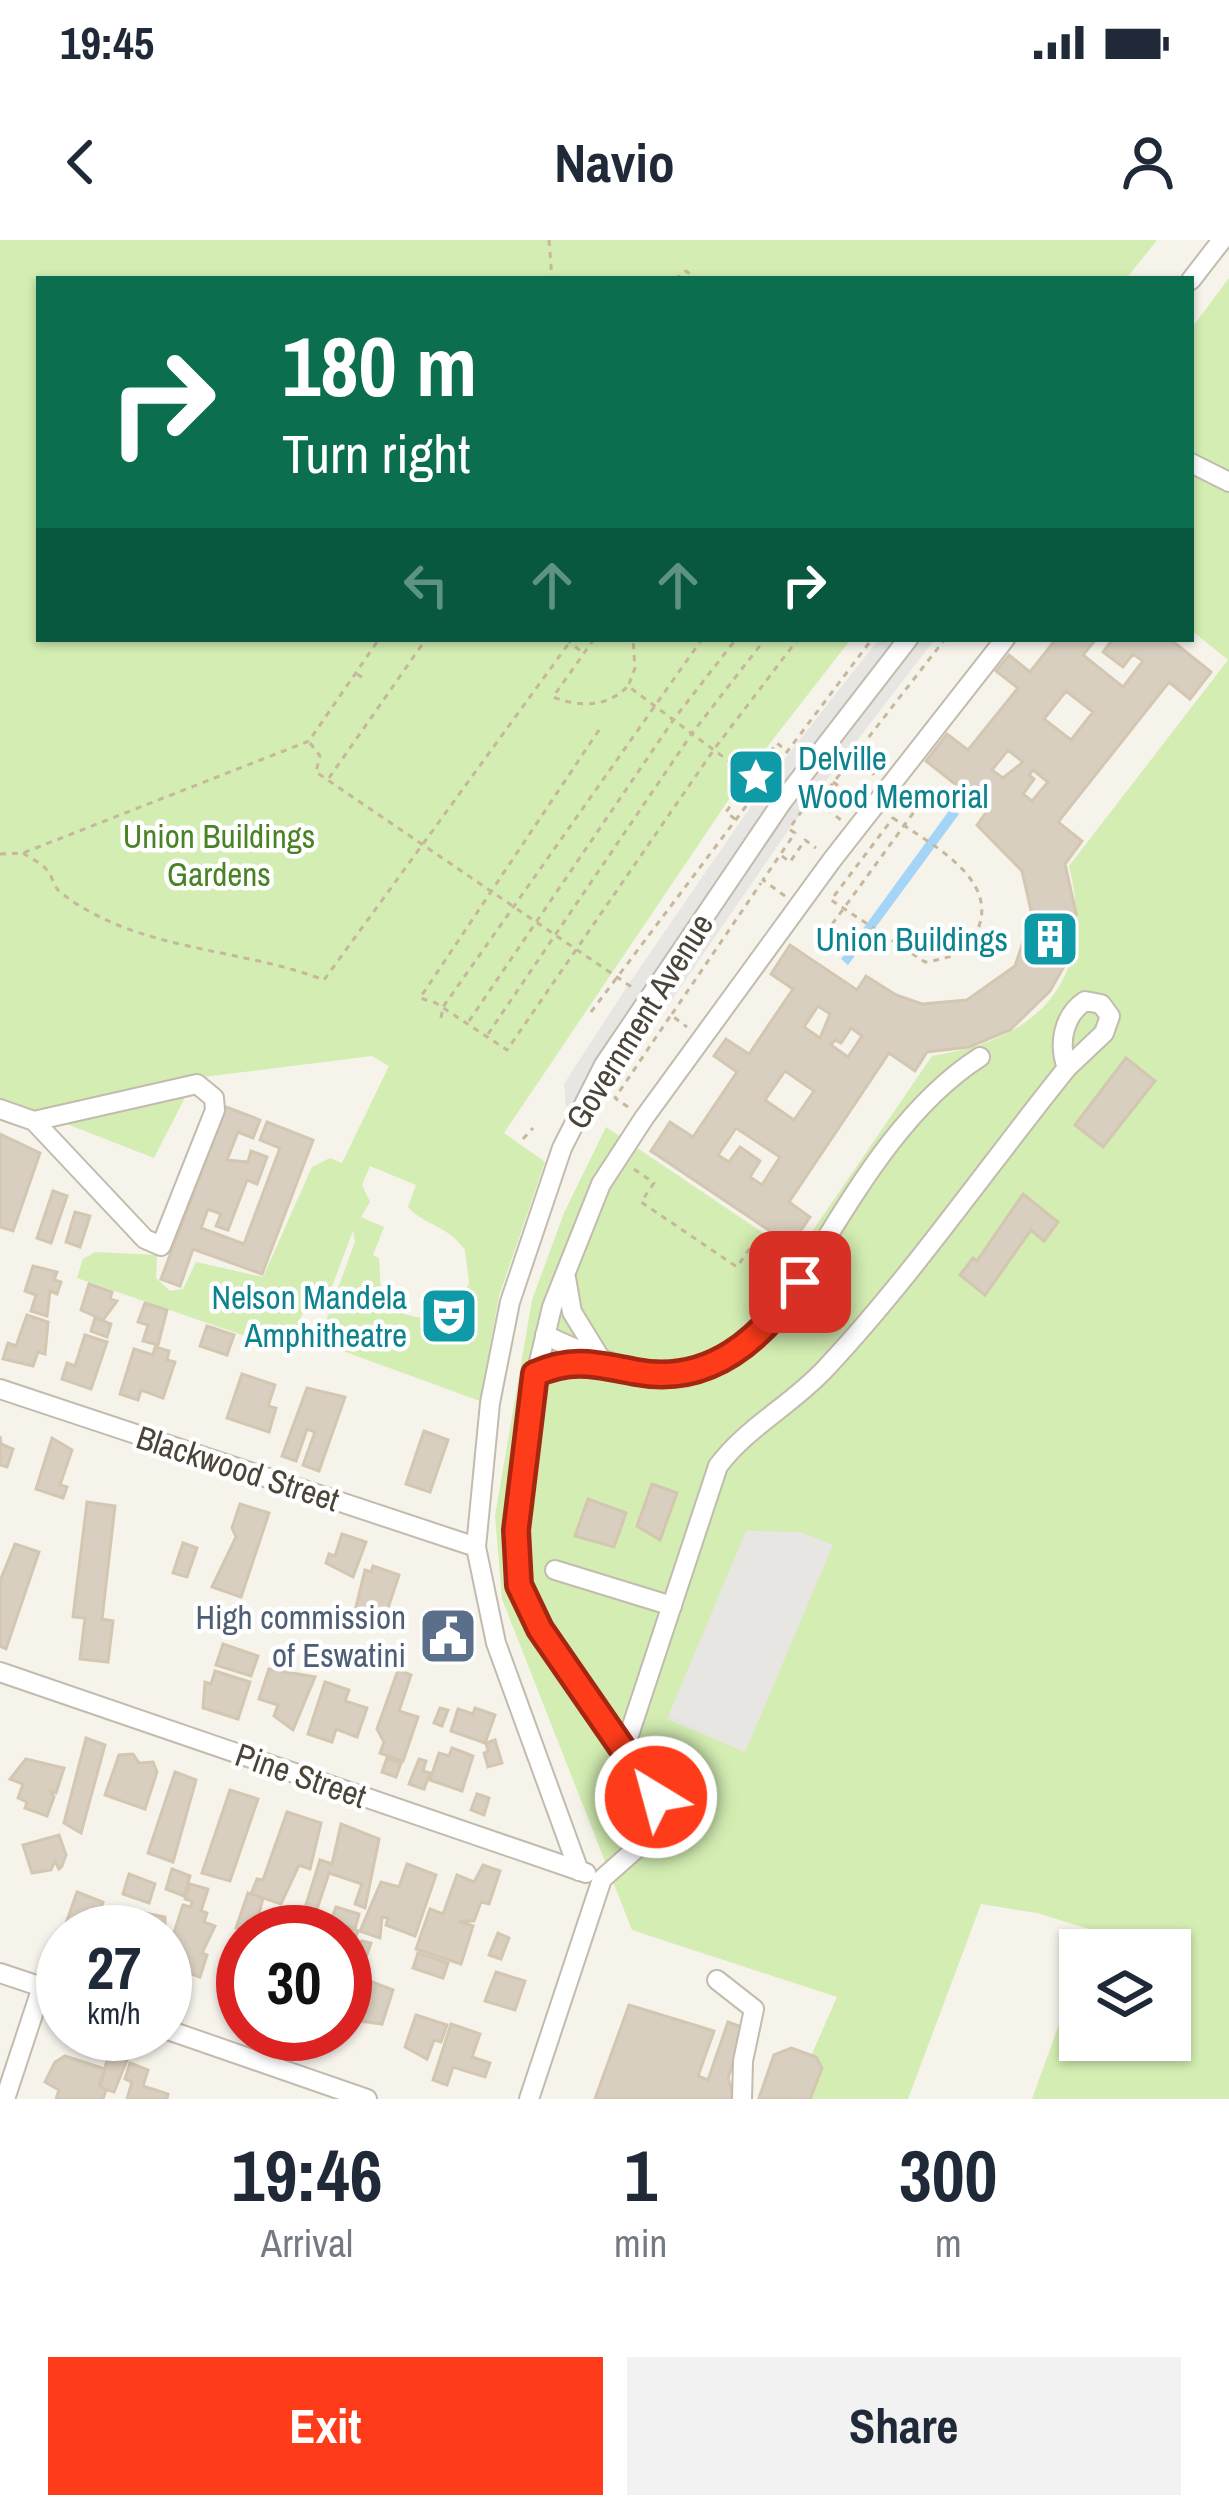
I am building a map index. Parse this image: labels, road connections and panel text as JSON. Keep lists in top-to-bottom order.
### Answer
{
  "streets": {
    "street": ["Government Avenue", "Blackwood Street", "Pine Street"]
  },
  "crossings": [
    ["Government Avenue", "Blackwood Street"],
    ["Government Avenue", "Pine Street"]
  ],
  "parks": ["Union Buildings Gardens"],
  "places": {
    "place": ["Delville Wood Memorial"],
    "building": ["Union Buildings"],
    "theatre": ["Nelson Mandela Amphitheatre"],
    "public building": ["High commission of Eswatini"]
  },
  "page": {
    "status": "19:45",
    "header": "Navio",
    "turn": ["180 m", "Turn right"],
    "speed": "27 km/h",
    "limit": "30",
    "eta": [
      "19:46",
      "Arrival",
      "1",
      "min",
      "300",
      "m"
    ],
    "buttons": ["Exit", "Share"]
  }
}
